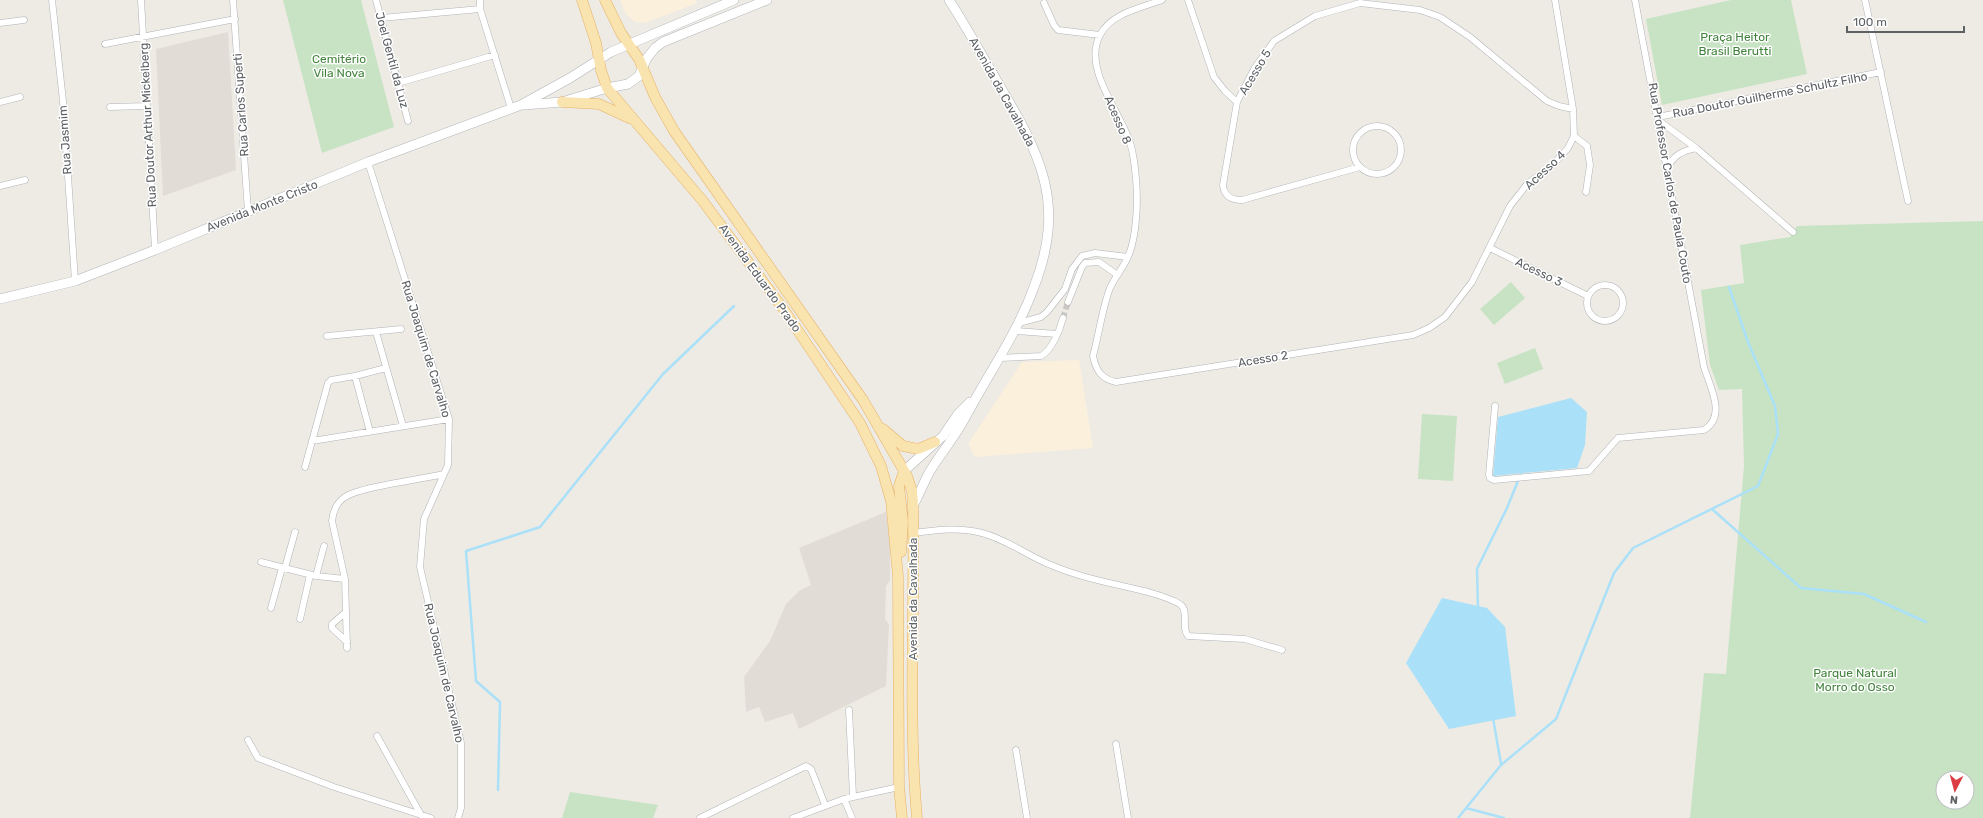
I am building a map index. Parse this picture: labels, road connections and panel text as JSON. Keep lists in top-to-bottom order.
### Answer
{
  "streets": {
    "main road": ["Avenida da Cavalhada", "Avenida Monte Cristo", "Avenida Eduardo Prado"],
    "street": [
      "Joel Gentil da Luz",
      "Acesso 5",
      "Rua Doutor Guilherme Schultz Filho",
      "Rua Carlos Superti",
      "Acesso 8",
      "Rua Doutor Arthur Mickelberg",
      "Rua Jasmim",
      "Acesso 4",
      "Rua Professor Carlos de Paula Couto",
      "Acesso 3",
      "Rua Joaquim de Carvalho",
      "Acesso 2"
    ]
  },
  "crossings": [
    ["Avenida da Cavalhada", "Avenida Eduardo Prado"],
    ["Rua Doutor Guilherme Schultz Filho", "Rua Professor Carlos de Paula Couto"],
    ["Rua Carlos Superti", "Avenida Monte Cristo"],
    ["Acesso 8", "Acesso 2"],
    ["Rua Doutor Arthur Mickelberg", "Avenida Monte Cristo"],
    ["Rua Jasmim", "Avenida Monte Cristo"],
    ["Acesso 4", "Acesso 3"],
    ["Acesso 4", "Acesso 2"],
    ["Avenida Monte Cristo", "Avenida Eduardo Prado"],
    ["Avenida Monte Cristo", "Rua Joaquim de Carvalho"],
    ["Acesso 3", "Acesso 2"]
  ],
  "parks": ["Praça Heitor Brasil Berutti", "Cemitério Vila Nova", "Parque Natural Morro do Osso"],
  "scale_bar": "100 m",
  "north": "bottom"
}
